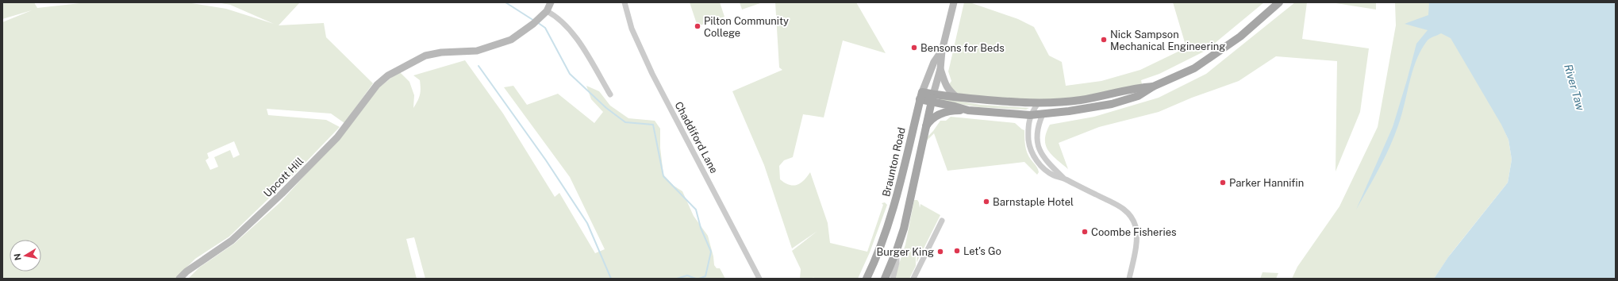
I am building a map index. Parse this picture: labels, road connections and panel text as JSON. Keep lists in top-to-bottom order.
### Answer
{
  "streets": {
    "main road": ["Braunton Road"],
    "street": ["Chaddiford Lane", "Upcott Hill"]
  },
  "water": ["River Taw"],
  "places": [
    "Pilton Community College",
    "Nick Sampson Mechanical Engineering",
    "Bensons for Beds",
    "Parker Hannifin",
    "Barnstaple Hotel",
    "Coombe Fisheries",
    "Let's Go",
    "Burger King"
  ],
  "north": "left"
}
